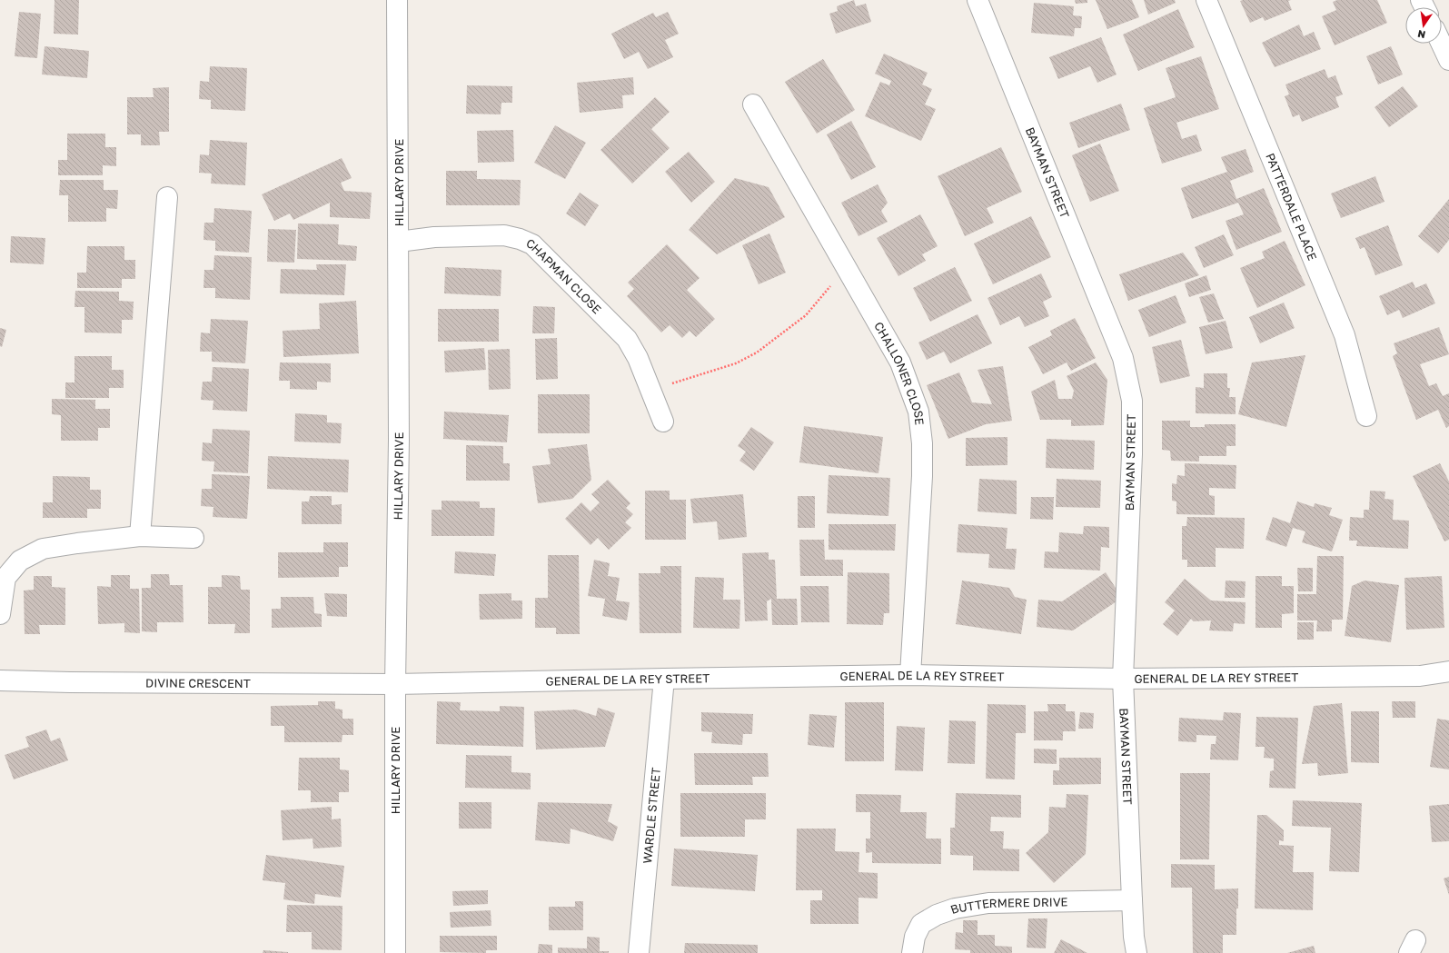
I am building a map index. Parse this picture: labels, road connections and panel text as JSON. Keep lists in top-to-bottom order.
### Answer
{
  "streets": {
    "street": [
      "BAYMAN STREET",
      "HILLARY DRIVE",
      "PATTERDALE PLACE",
      "CHAPMAN CLOSE",
      "CHALLONER CLOSE",
      "GENERAL DE LA REY STREET",
      "DIVINE CRESCENT",
      "WARDLE STREET",
      "BUTTERMERE DRIVE"
    ]
  },
  "crossings": [
    ["BAYMAN STREET", "GENERAL DE LA REY STREET"],
    ["BAYMAN STREET", "BUTTERMERE DRIVE"],
    ["HILLARY DRIVE", "CHAPMAN CLOSE"],
    ["HILLARY DRIVE", "GENERAL DE LA REY STREET"],
    ["HILLARY DRIVE", "DIVINE CRESCENT"],
    ["CHALLONER CLOSE", "GENERAL DE LA REY STREET"],
    ["GENERAL DE LA REY STREET", "DIVINE CRESCENT"],
    ["GENERAL DE LA REY STREET", "WARDLE STREET"]
  ],
  "north": "bottom"
}
